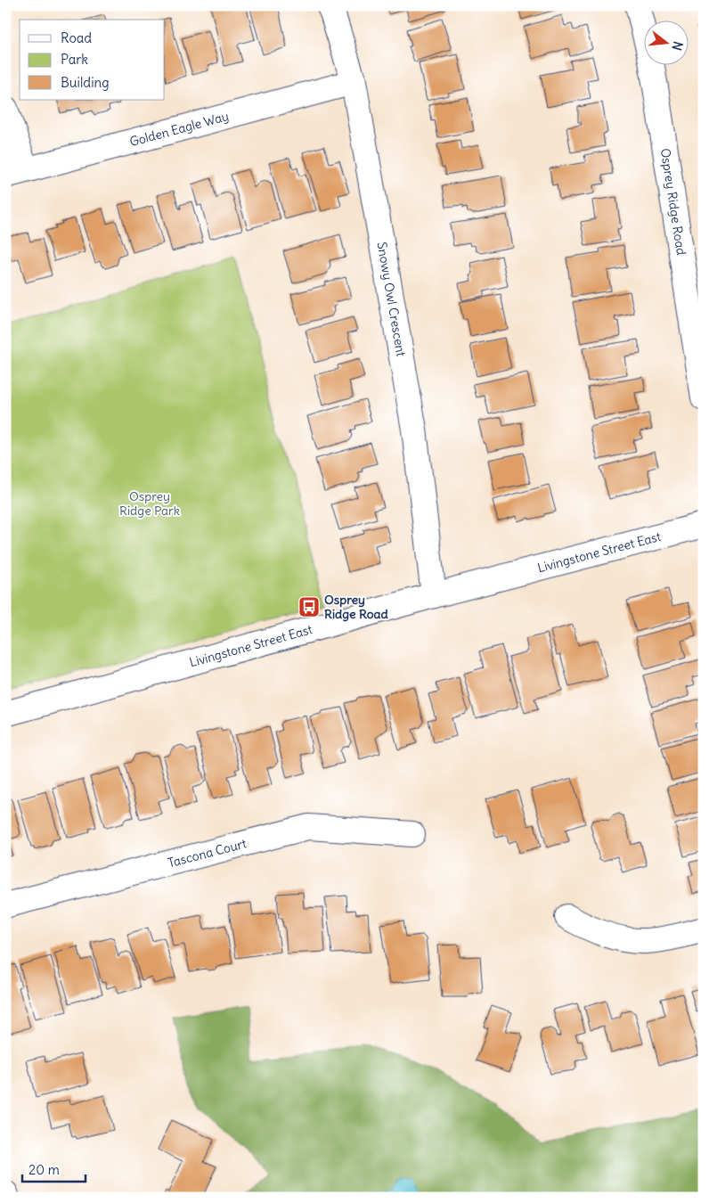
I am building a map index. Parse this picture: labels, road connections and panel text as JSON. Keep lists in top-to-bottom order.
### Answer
{
  "streets": {
    "street": [
      "Golden Eagle Way",
      "Osprey Ridge Road",
      "Snowy Owl Crescent",
      "Livingstone Street East",
      "Tascona Court"
    ]
  },
  "crossings": [
    ["Golden Eagle Way", "Snowy Owl Crescent"],
    ["Snowy Owl Crescent", "Livingstone Street East"]
  ],
  "parks": ["Osprey Ridge Park"],
  "places": {
    "bus stop": ["Osprey Ridge Road"]
  },
  "legend": ["Road", "Park", "Building"],
  "scale_bar": "20 m",
  "north": "right"
}
